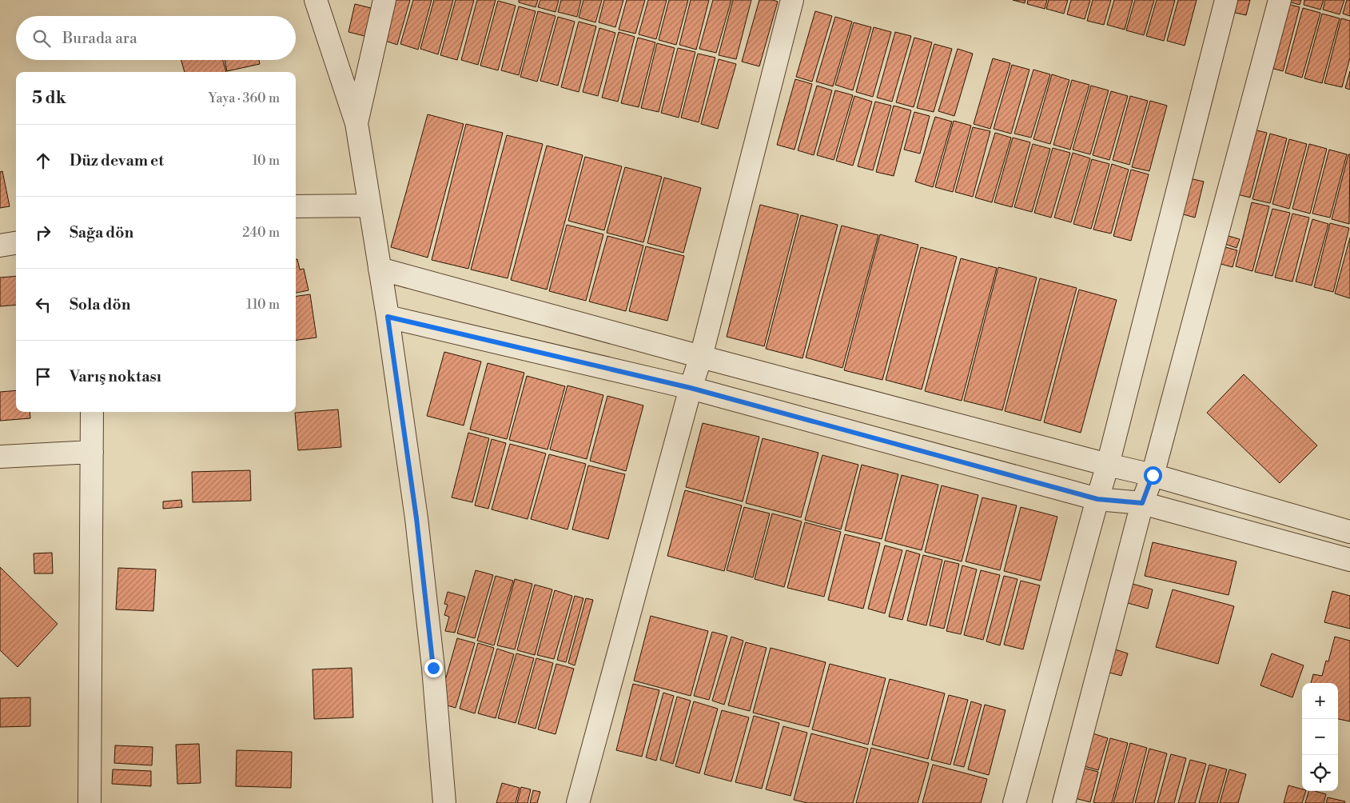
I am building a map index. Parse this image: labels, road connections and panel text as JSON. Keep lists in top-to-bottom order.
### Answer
{
  "page": {
    "search": "Burada ara",
    "heading": ["5 dk", "Yaya · 360 m"],
    "list": [
      ["Düz devam et", "10 m"],
      ["Sağa dön", "240 m"],
      ["Sola dön", "110 m"],
      "Varış noktası"
    ],
    "map_buttons": ["+", "−"]
  }
}
